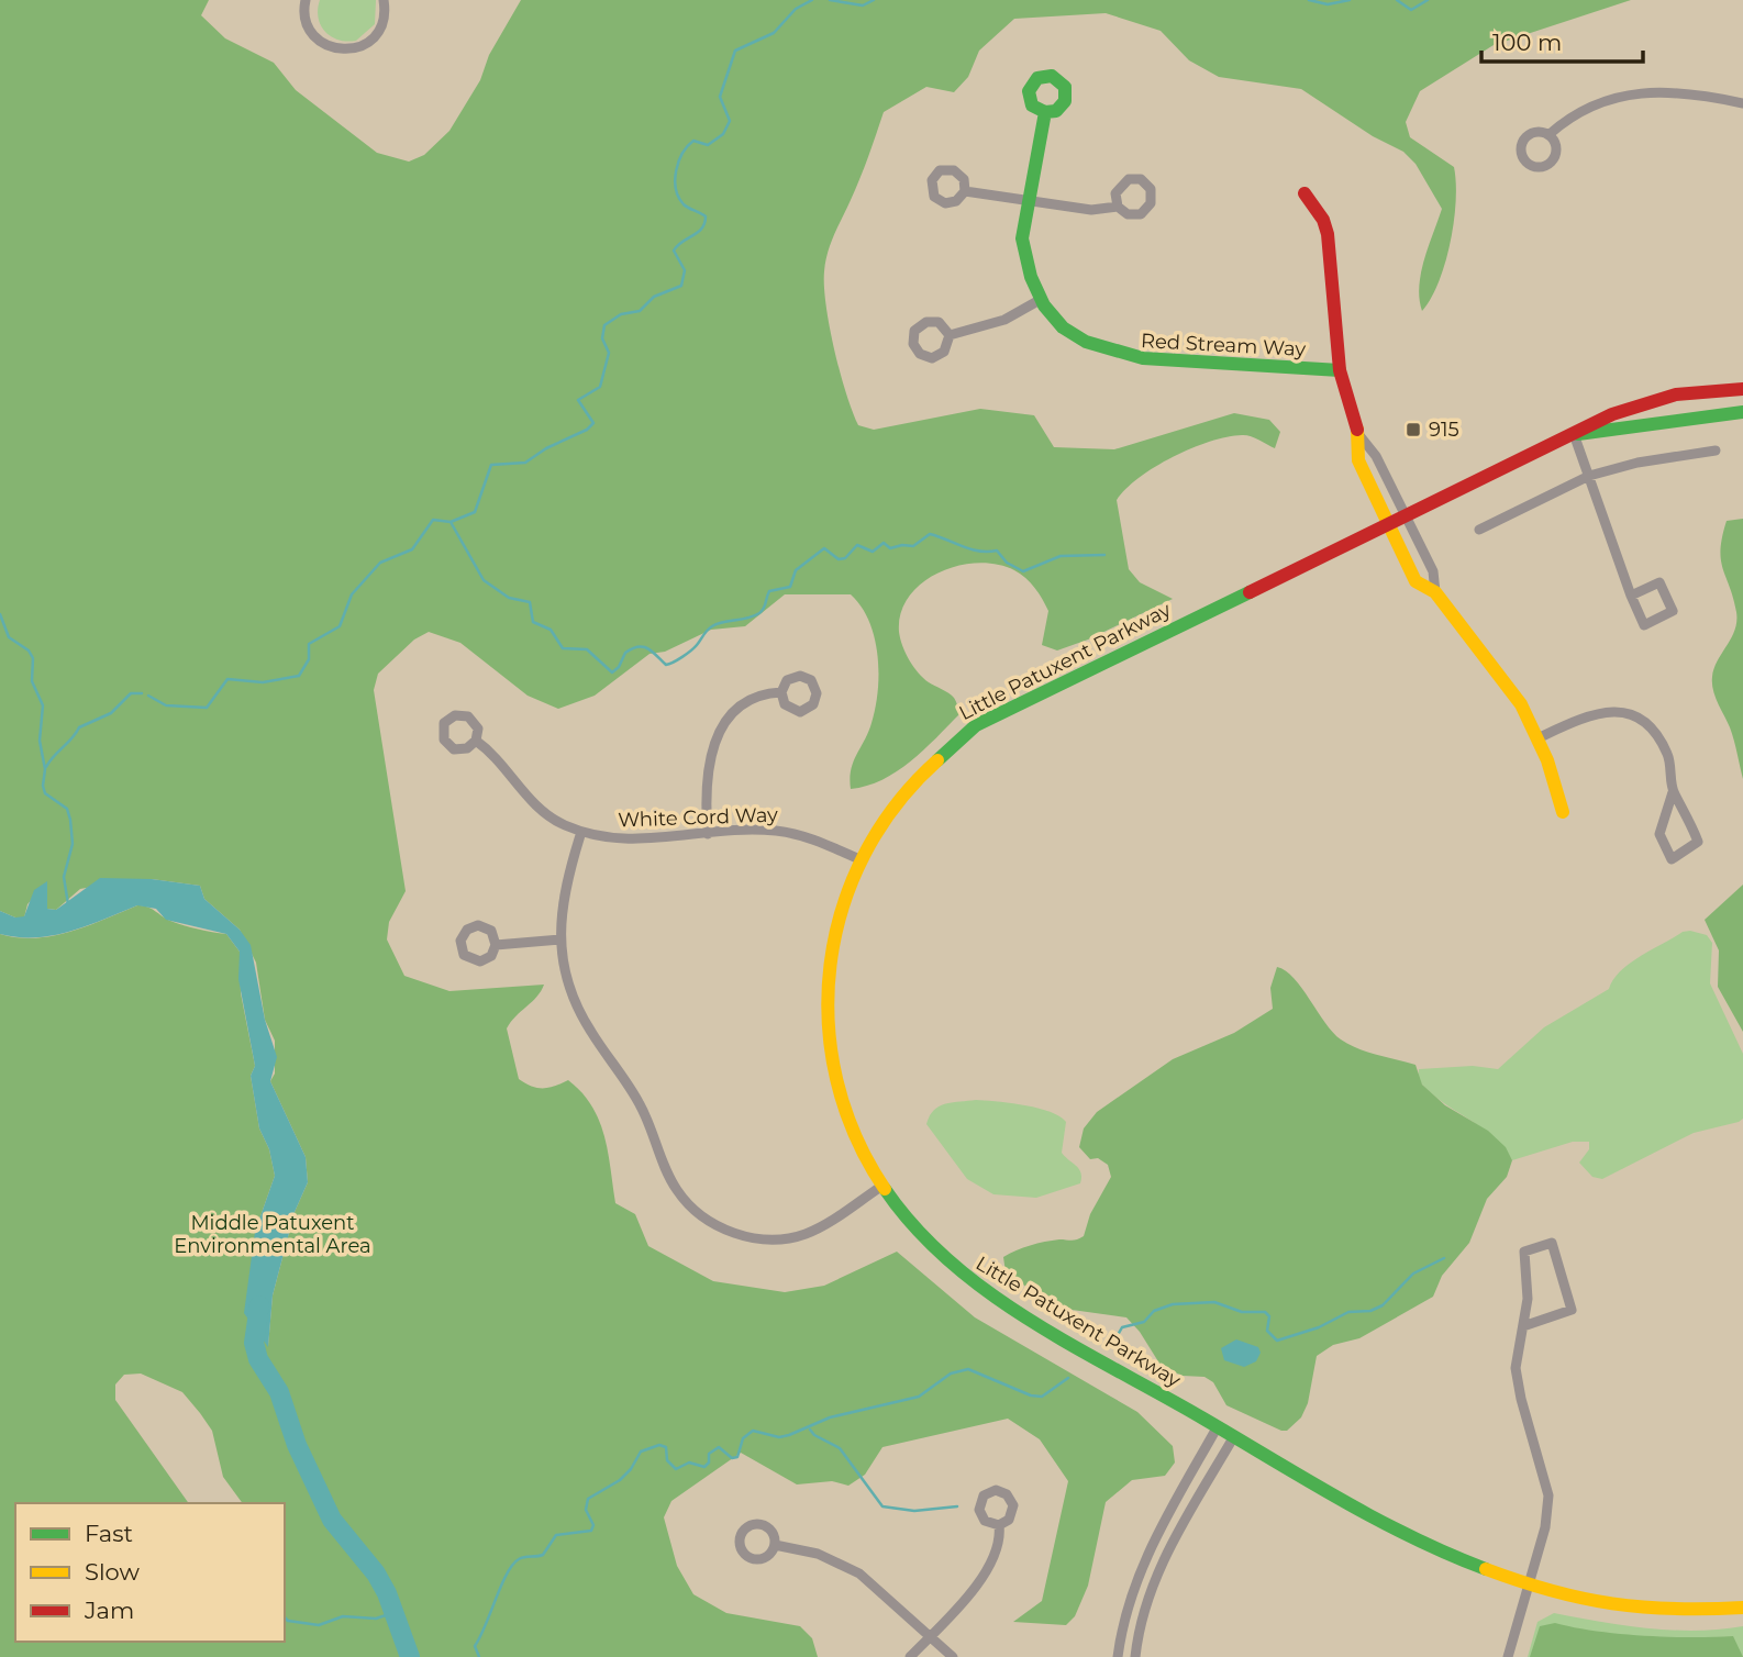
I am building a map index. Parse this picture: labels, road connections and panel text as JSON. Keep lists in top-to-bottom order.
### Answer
{
  "streets": {
    "street": ["Red Stream Way", "Little Patuxent Parkway", "White Cord Way"]
  },
  "crossings": [
    ["Little Patuxent Parkway", "White Cord Way"]
  ],
  "parks": ["Middle Patuxent Environmental Area"],
  "places": {
    "transit": ["915"]
  },
  "legend": ["Fast", "Slow", "Jam"],
  "scale_bar": "100 m"
}
